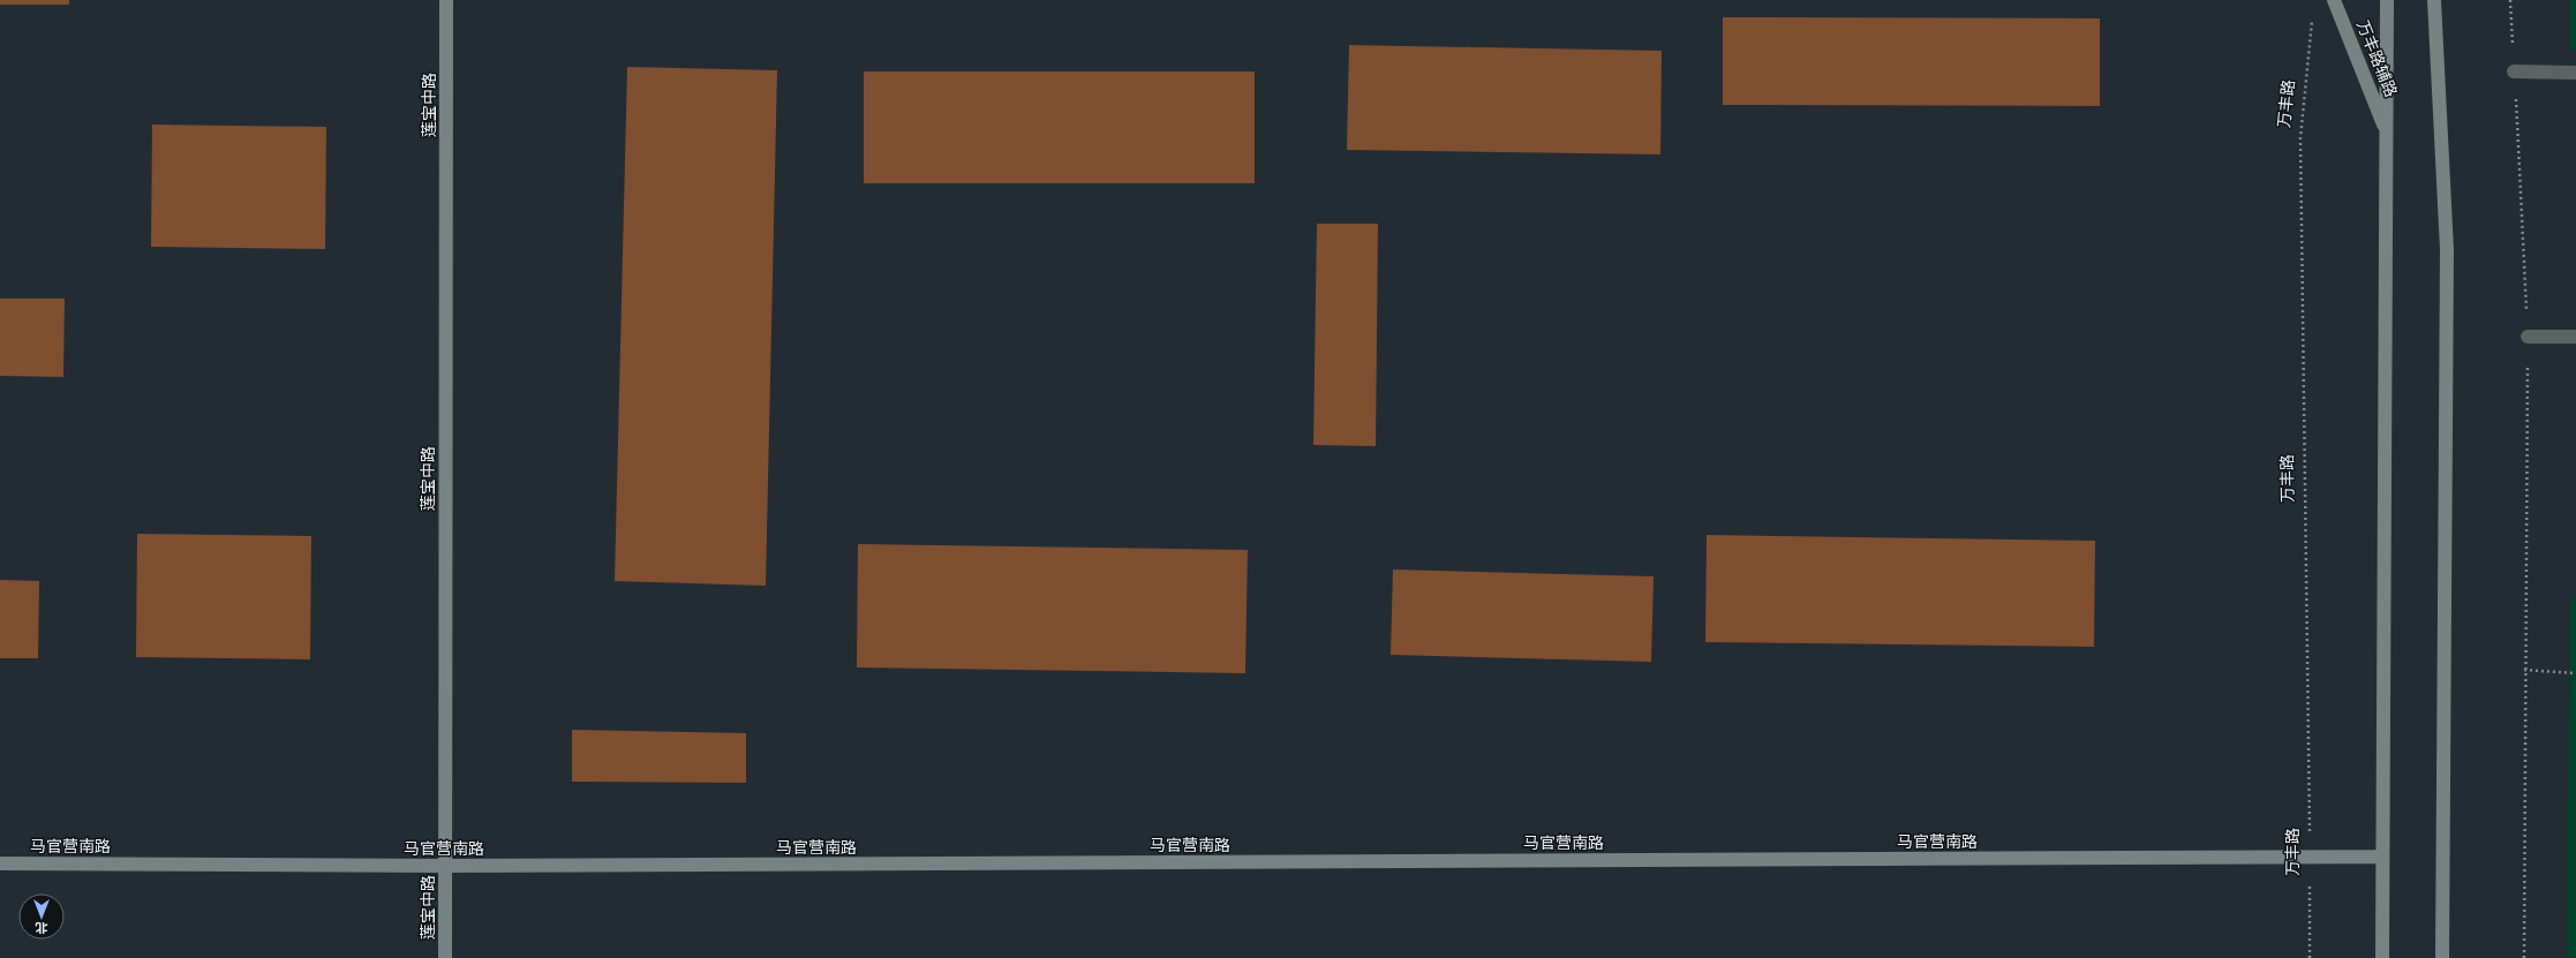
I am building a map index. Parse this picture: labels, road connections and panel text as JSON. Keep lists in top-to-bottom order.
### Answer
{
  "streets": {
    "street": ["万丰路辅路", "莲宝中路", "马官营南路"],
    "path": ["万丰路"]
  },
  "crossings": [
    ["万丰路", "马官营南路"],
    ["莲宝中路", "马官营南路"]
  ],
  "north": "bottom"
}
